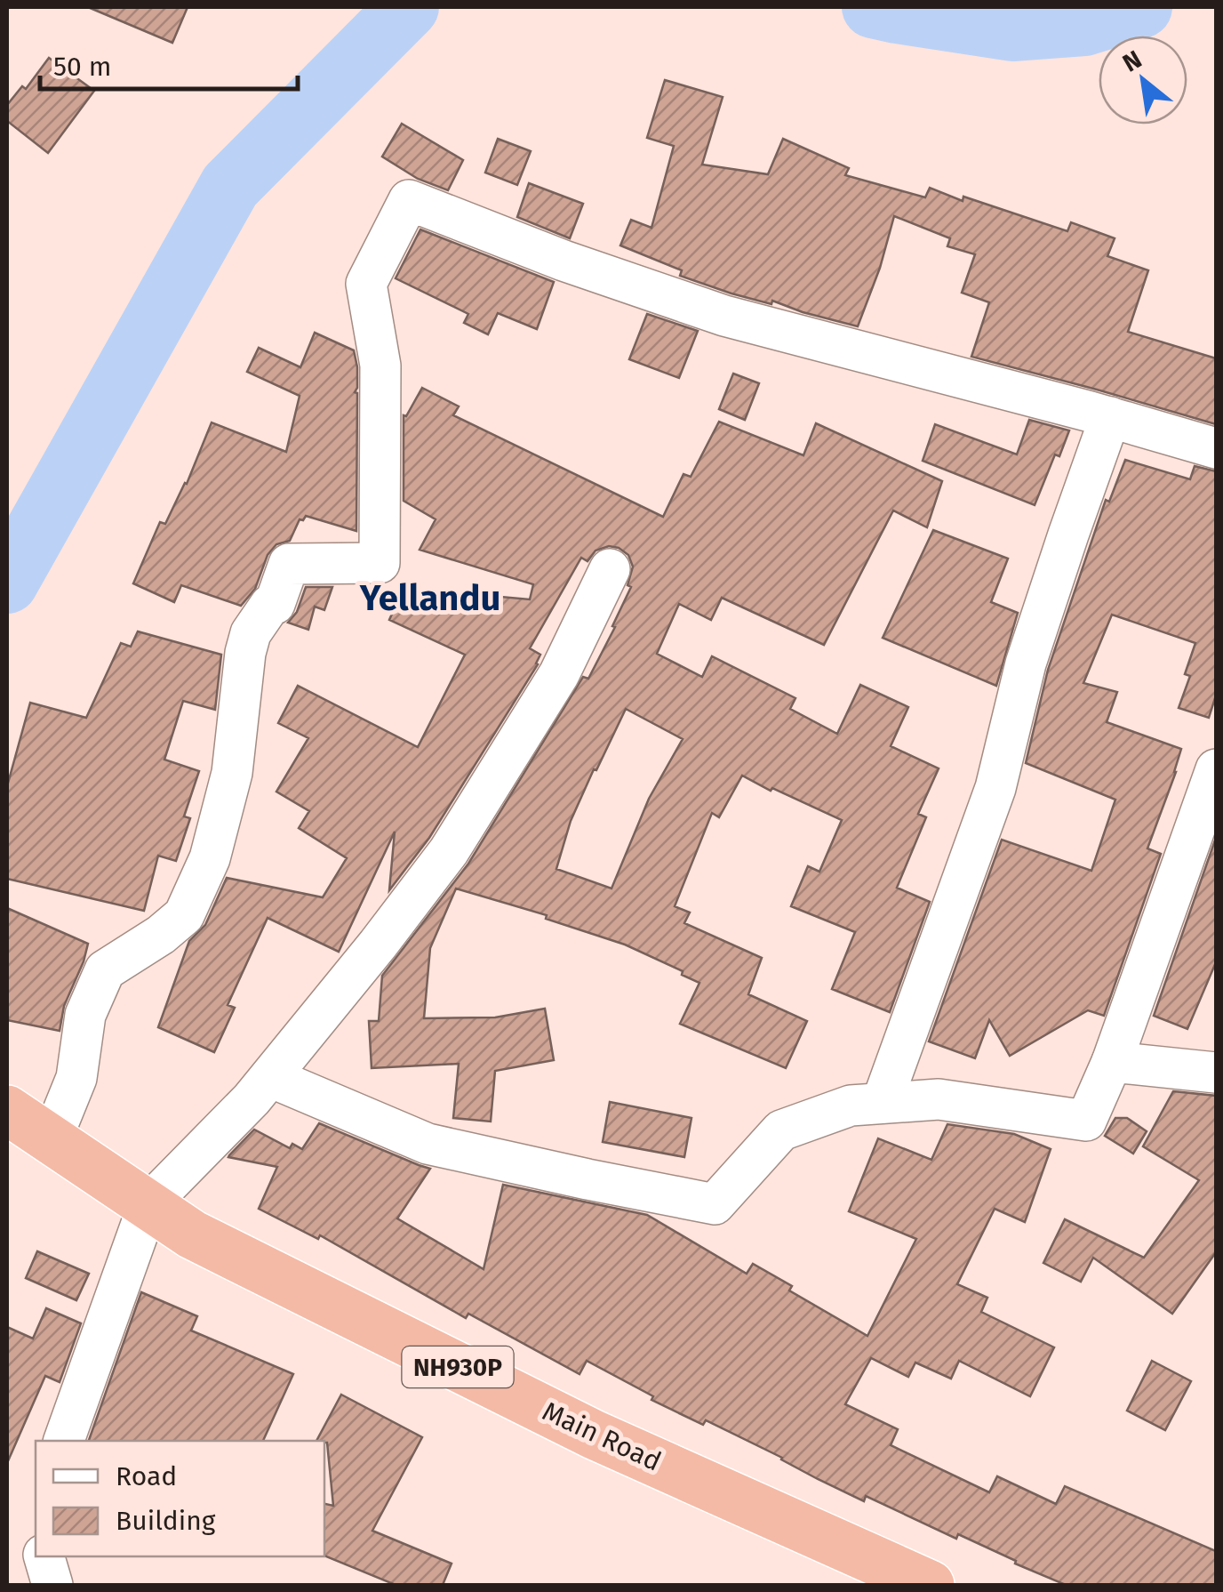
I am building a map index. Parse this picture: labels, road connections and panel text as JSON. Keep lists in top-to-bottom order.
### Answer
{
  "streets": {
    "highway": ["NH930P", "Main Road"]
  },
  "districts": ["Yellandu"],
  "legend": ["Road", "Building"],
  "scale_bar": "50 m",
  "north": "top left"
}
